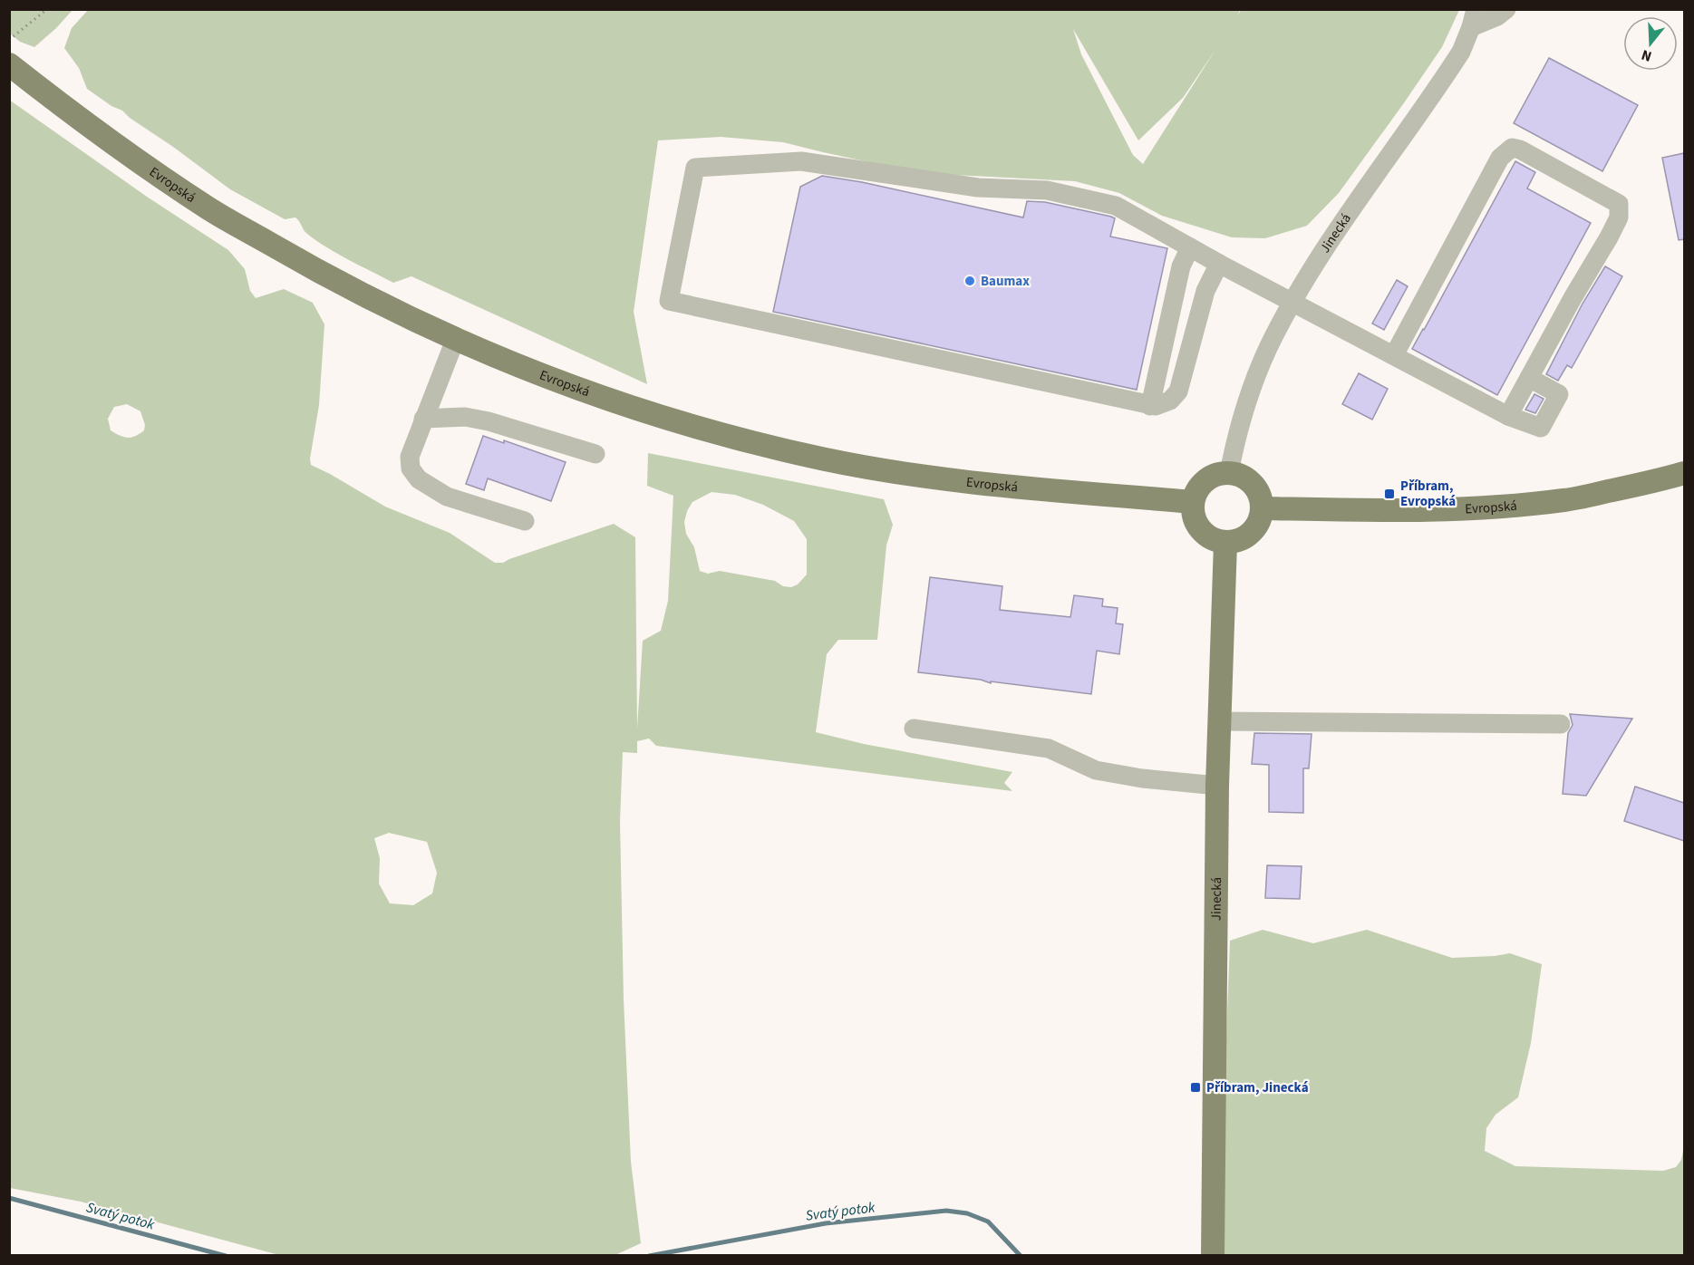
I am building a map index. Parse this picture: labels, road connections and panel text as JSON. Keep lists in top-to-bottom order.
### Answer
{
  "streets": {
    "main road": ["Evropská", "Jinecká"]
  },
  "crossings": [
    ["Evropská", "Jinecká"]
  ],
  "water": ["Svatý potok"],
  "places": {
    "other": ["Baumax"],
    "transit": ["Příbram, Evropská", "Příbram, Jinecká"]
  },
  "north": "bottom"
}
